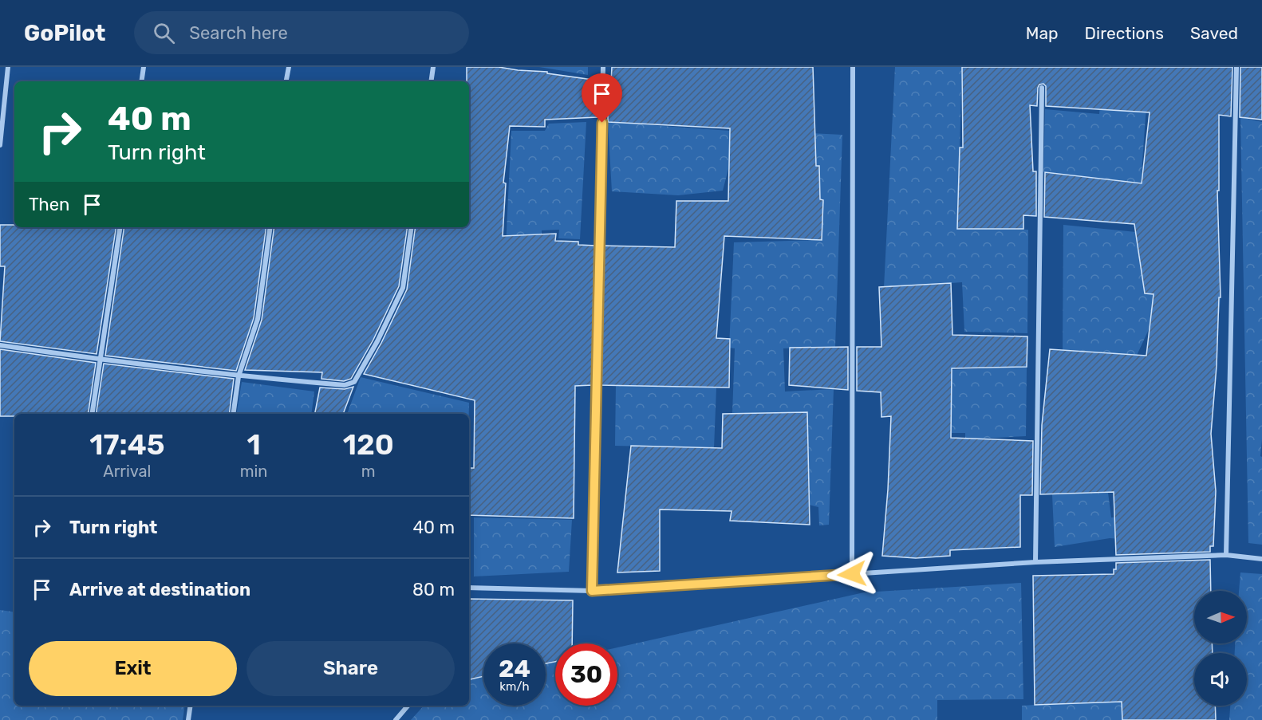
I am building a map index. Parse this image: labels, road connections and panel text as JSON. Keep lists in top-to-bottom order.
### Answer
{
  "north": "right",
  "page": {
    "header": "GoPilot",
    "search": "Search here",
    "nav": ["Map", "Directions", "Saved"],
    "turn": ["40 m", "Turn right"],
    "then": "Then",
    "eta": [
      "17:45",
      "Arrival",
      "1",
      "min",
      "120",
      "m"
    ],
    "list": [
      {
        "name": "Turn right",
        "value": "40 m"
      },
      {
        "name": "Arrive at destination",
        "value": "80 m"
      }
    ],
    "buttons": ["Exit", "Share"],
    "speed": "24 km/h",
    "limit": "30"
  }
}
